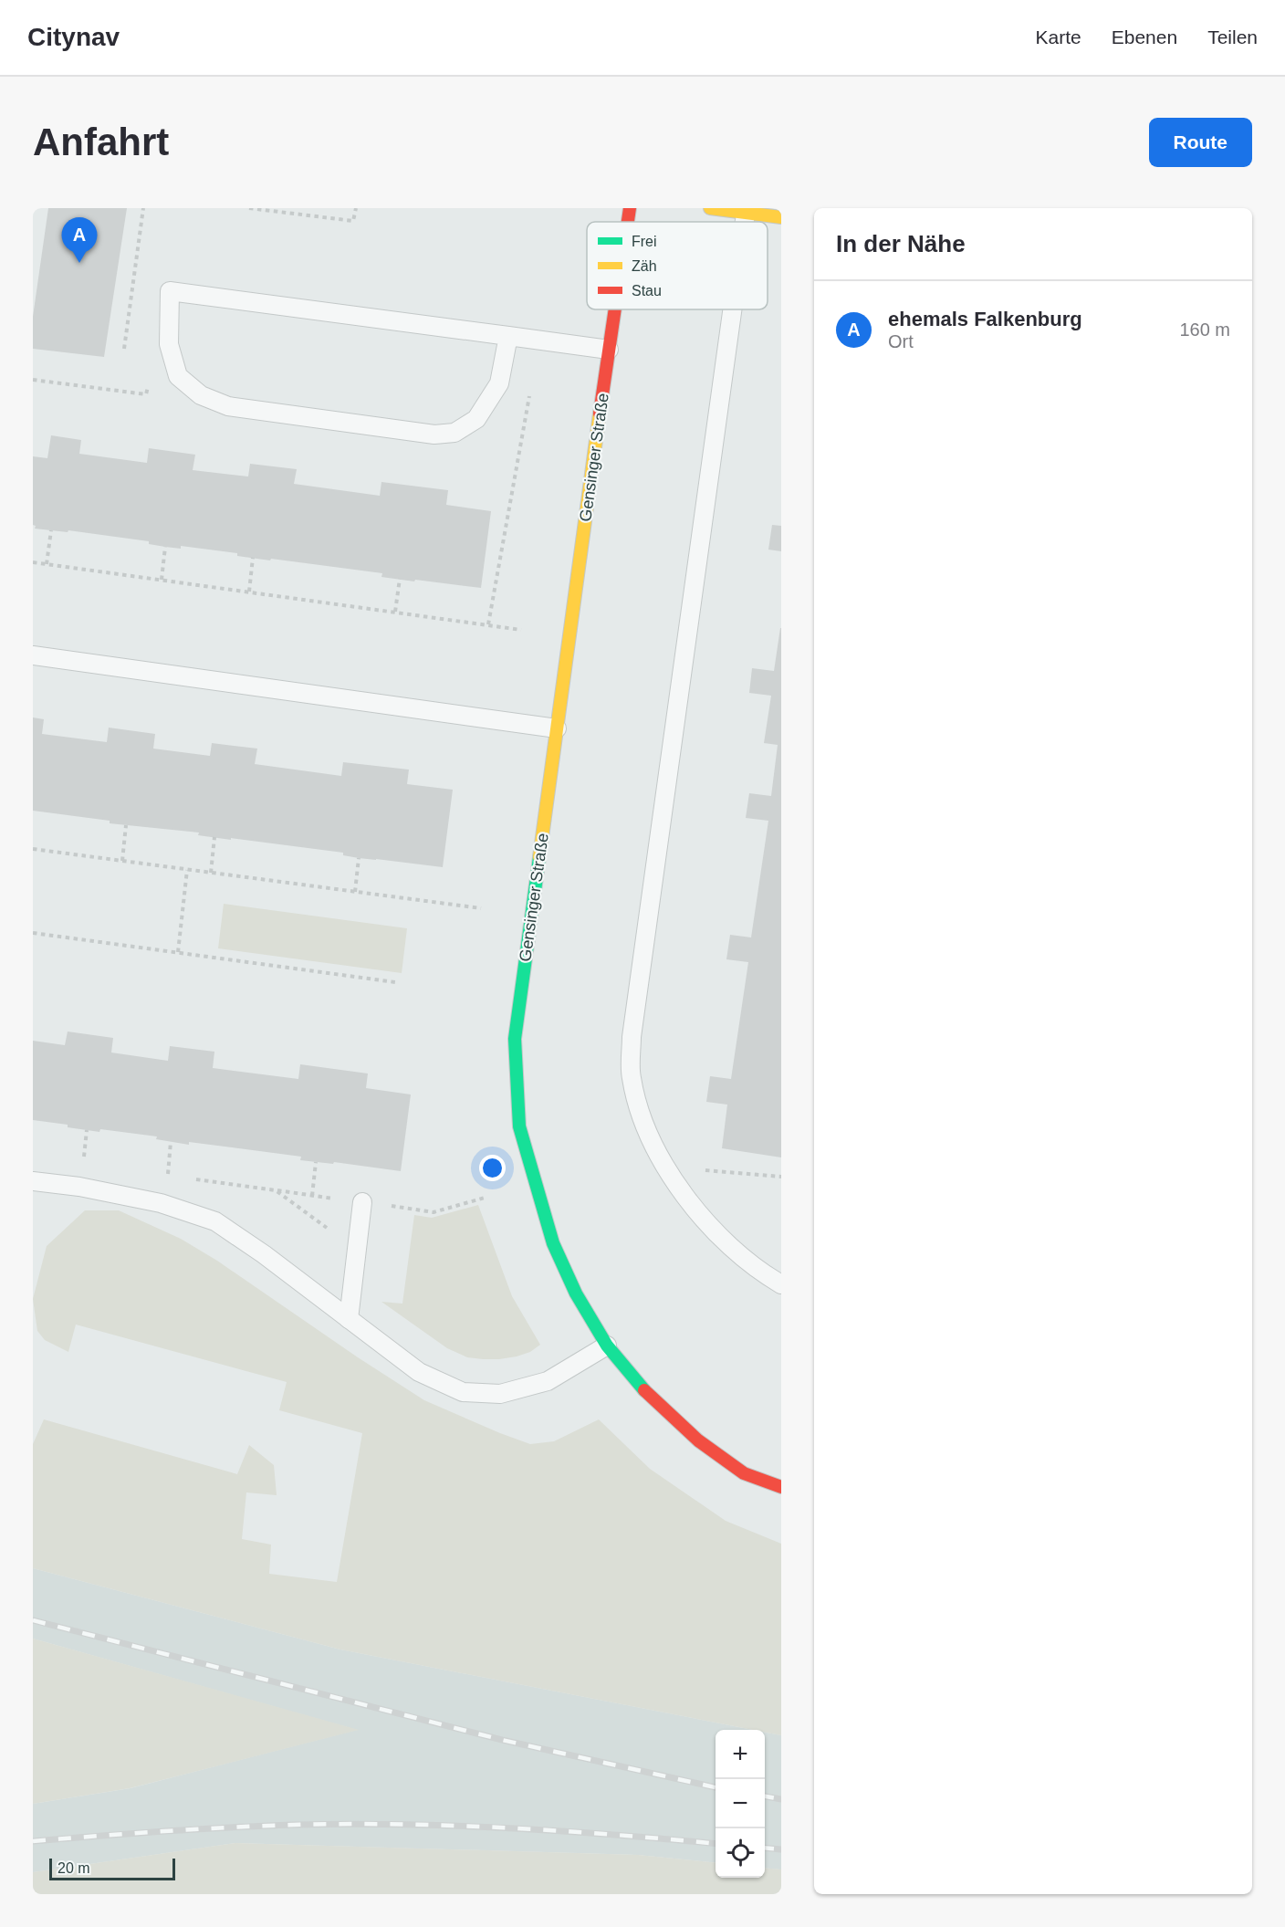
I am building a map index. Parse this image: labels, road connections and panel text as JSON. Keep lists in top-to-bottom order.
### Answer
{
  "streets": {
    "street": ["Gensinger Straße"]
  },
  "legend": ["Frei", "Zäh", "Stau"],
  "scale_bar": "20 m",
  "page": {
    "header": "Citynav",
    "nav": ["Karte", "Ebenen", "Teilen"],
    "buttons": "Route",
    "title": "Anfahrt",
    "heading": "In der Nähe",
    "pins": "A",
    "list": [
      {
        "mark": "A",
        "name": "ehemals Falkenburg",
        "note": "Ort",
        "value": "160 m"
      }
    ],
    "map_buttons": ["+", "−"],
    "scale": "20 m"
  }
}
